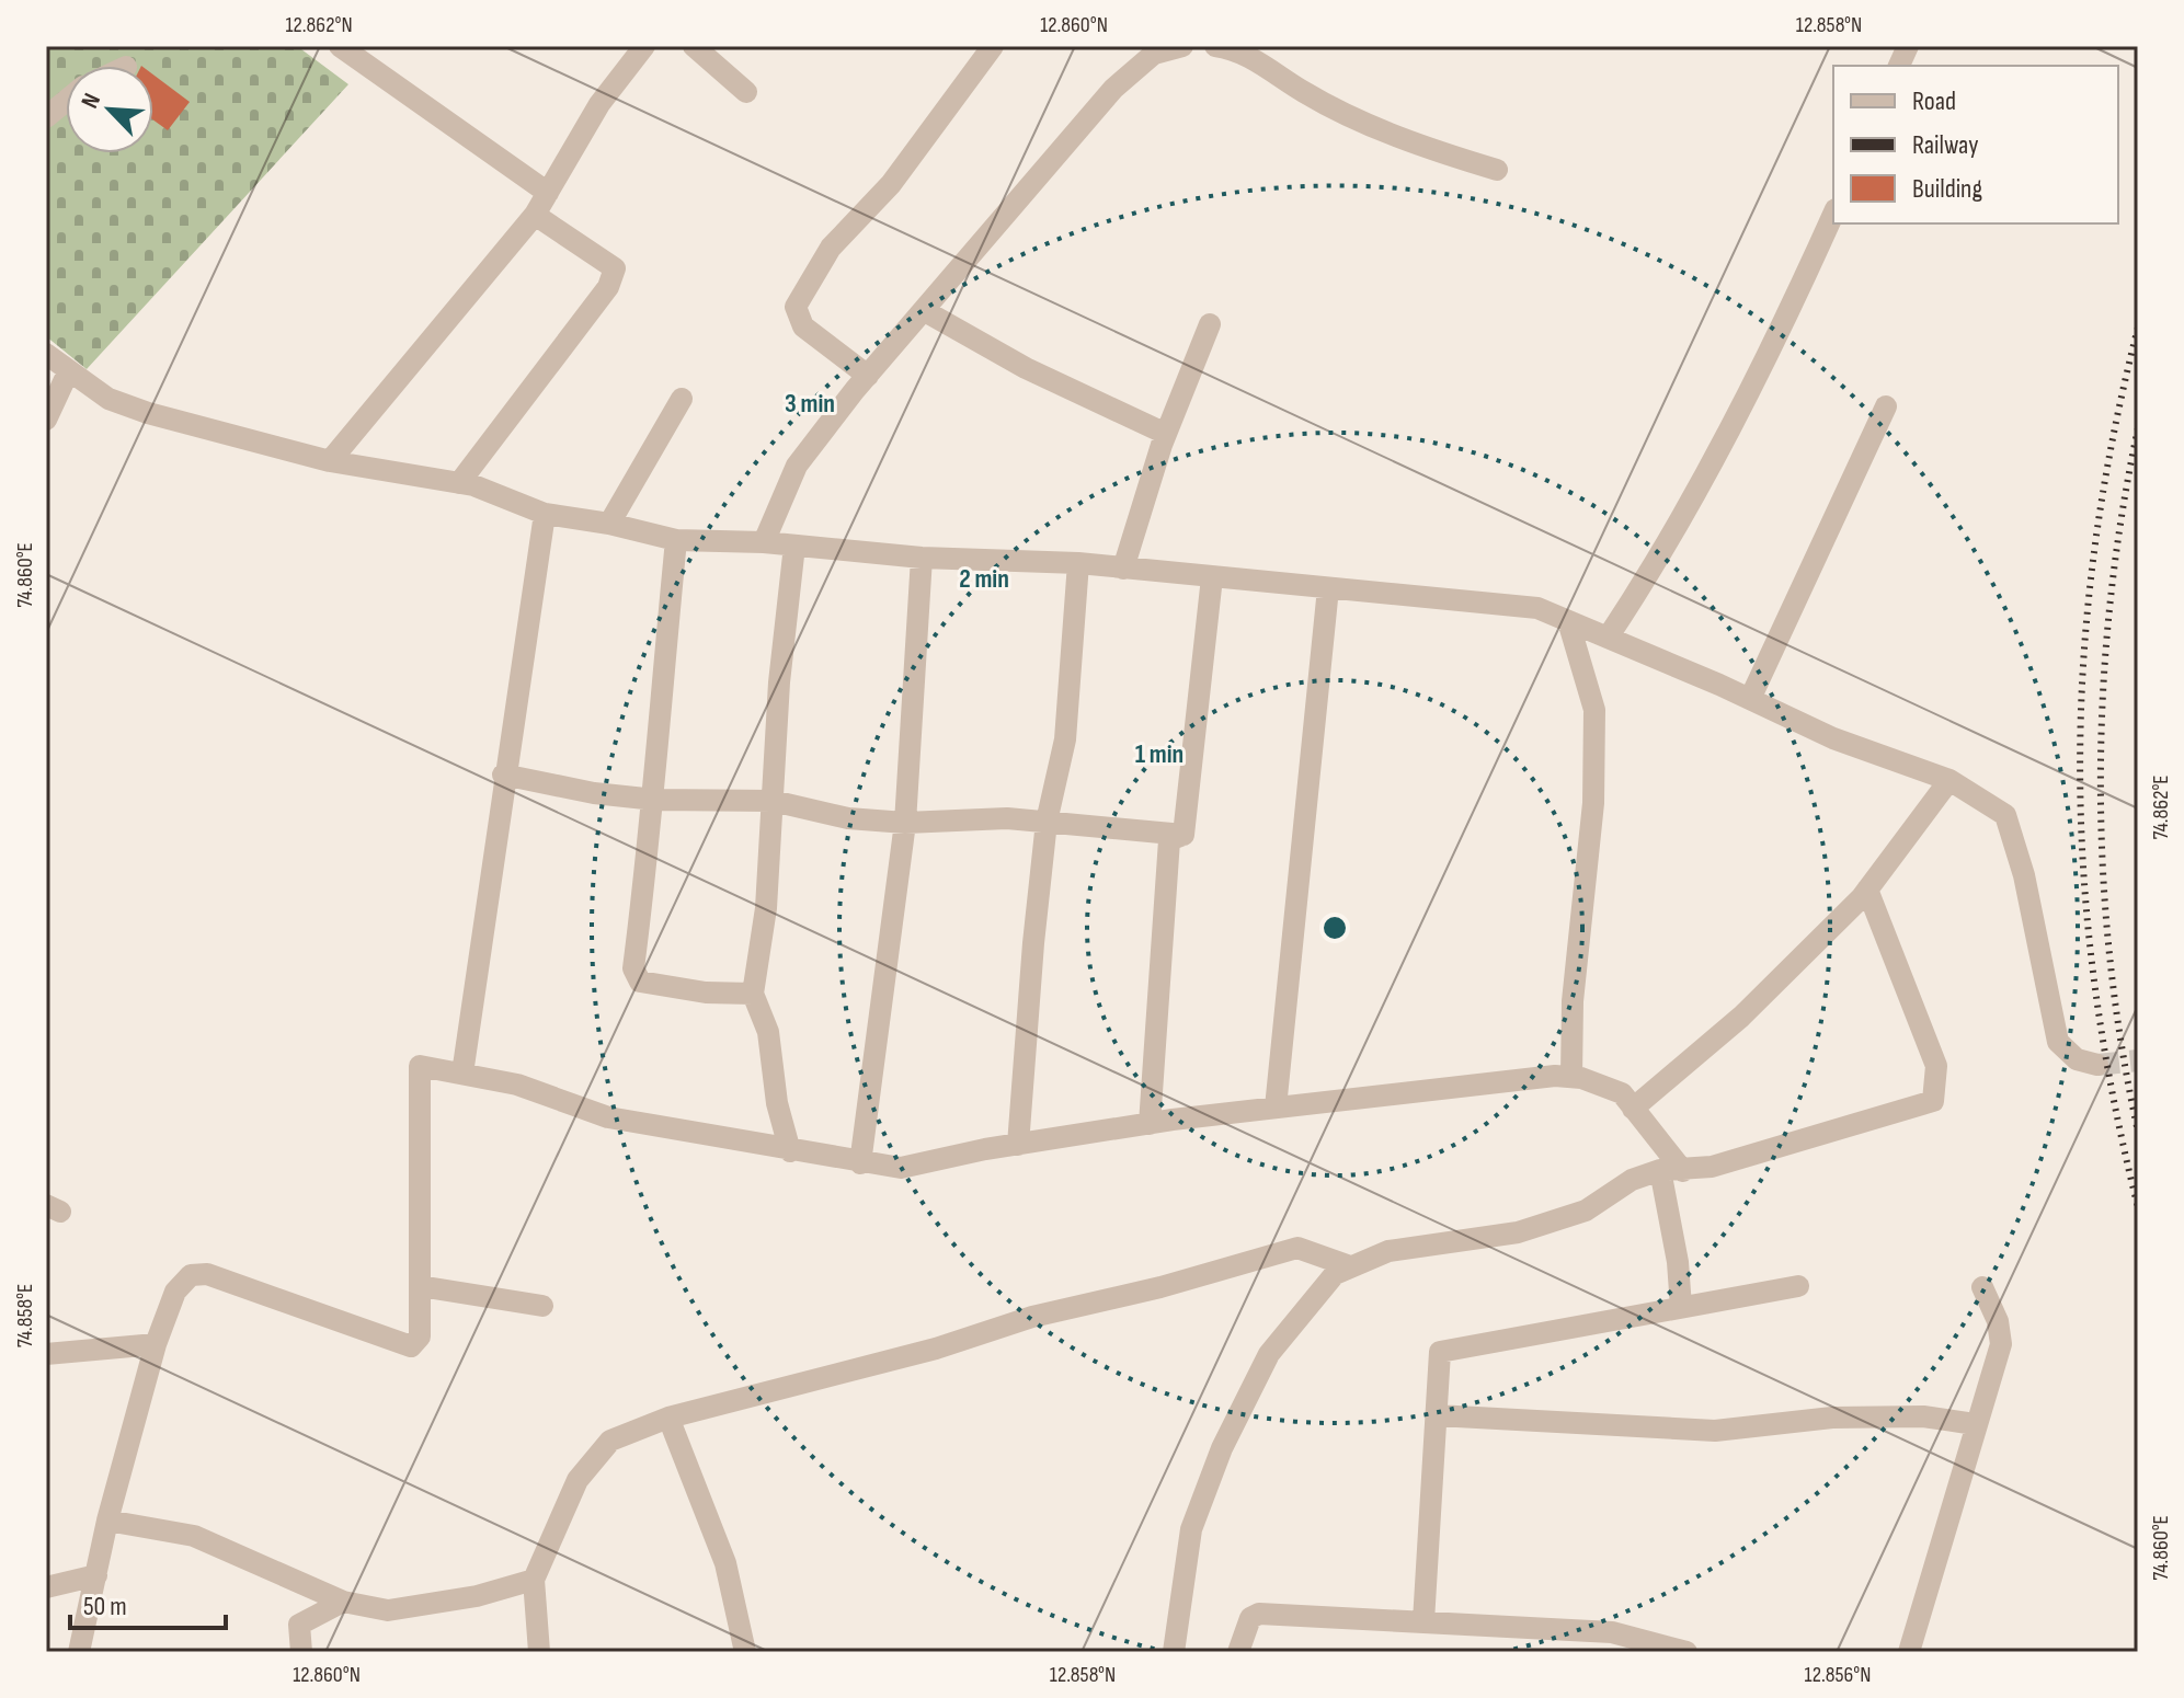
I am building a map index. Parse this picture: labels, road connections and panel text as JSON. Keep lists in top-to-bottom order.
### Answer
{
  "legend": ["Road", "Railway", "Building"],
  "scale_bar": "50 m",
  "north": "top left",
  "coordinates": [
    "12.862°N",
    "12.860°N",
    "12.858°N",
    "74.860°E",
    "74.862°E",
    "74.858°E",
    "12.856°N"
  ],
  "rings": ["3 min", "2 min", "1 min"]
}
